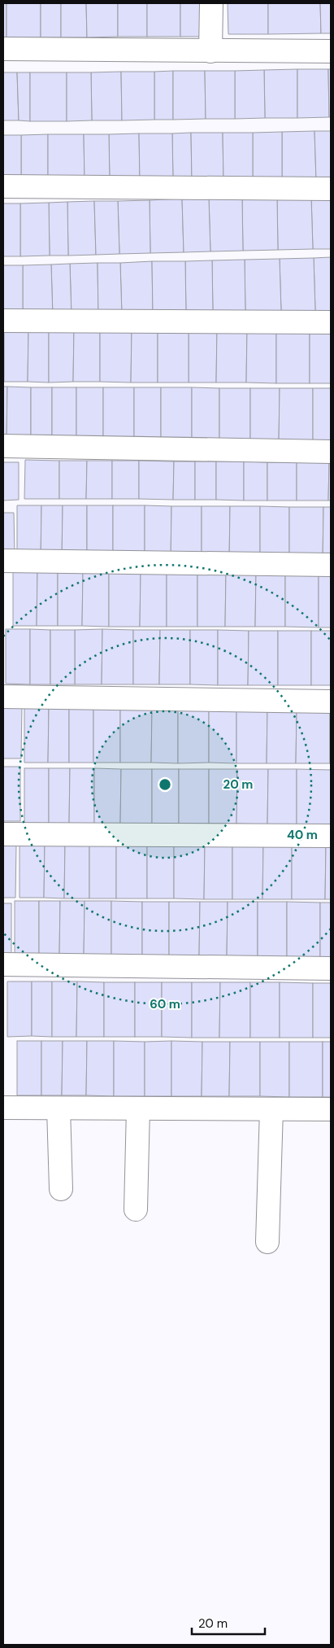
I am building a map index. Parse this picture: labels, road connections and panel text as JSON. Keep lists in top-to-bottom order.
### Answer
{
  "scale_bar": "20 m",
  "rings": ["20 m", "40 m", "60 m"]
}
